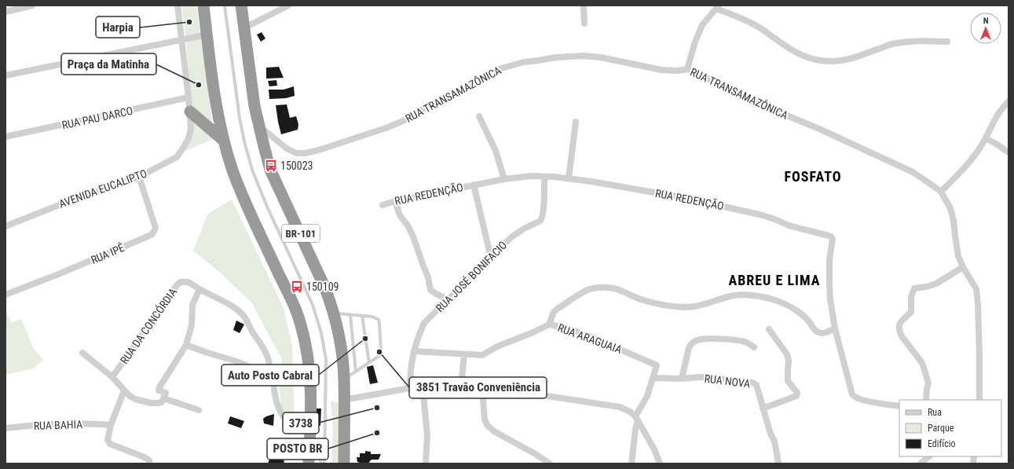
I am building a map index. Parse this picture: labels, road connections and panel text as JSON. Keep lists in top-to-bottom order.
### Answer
{
  "streets": {
    "highway": ["BR-101"],
    "street": [
      "RUA TRANSAMAZÔNICA",
      "RUA PAU DARCO",
      "AVENIDA EUCALIPTO",
      "RUA REDENÇÃO",
      "RUA IPÊ",
      "RUA JOSÉ BONIFACIO",
      "RUA DA CONCÓRDIA",
      "RUA ARAGUAIA",
      "RUA NOVA",
      "RUA BAHIA"
    ]
  },
  "crossings": [
    ["RUA TRANSAMAZÔNICA", "BR-101"],
    ["RUA PAU DARCO", "AVENIDA EUCALIPTO"],
    ["AVENIDA EUCALIPTO", "RUA IPÊ"],
    ["RUA REDENÇÃO", "RUA JOSÉ BONIFACIO"],
    ["RUA JOSÉ BONIFACIO", "RUA ARAGUAIA"],
    ["RUA ARAGUAIA", "RUA NOVA"]
  ],
  "districts": ["FOSFATO", "ABREU E LIMA"],
  "places": {
    "other": [
      "Harpia",
      "Praça da Matinha",
      "Auto Posto Cabral",
      "3851 Travão Conveniência",
      "3738",
      "POSTO BR"
    ],
    "bus stop": ["150023", "150109"]
  },
  "legend": ["Rua", "Parque", "Edifício"],
  "north": "top"
}
